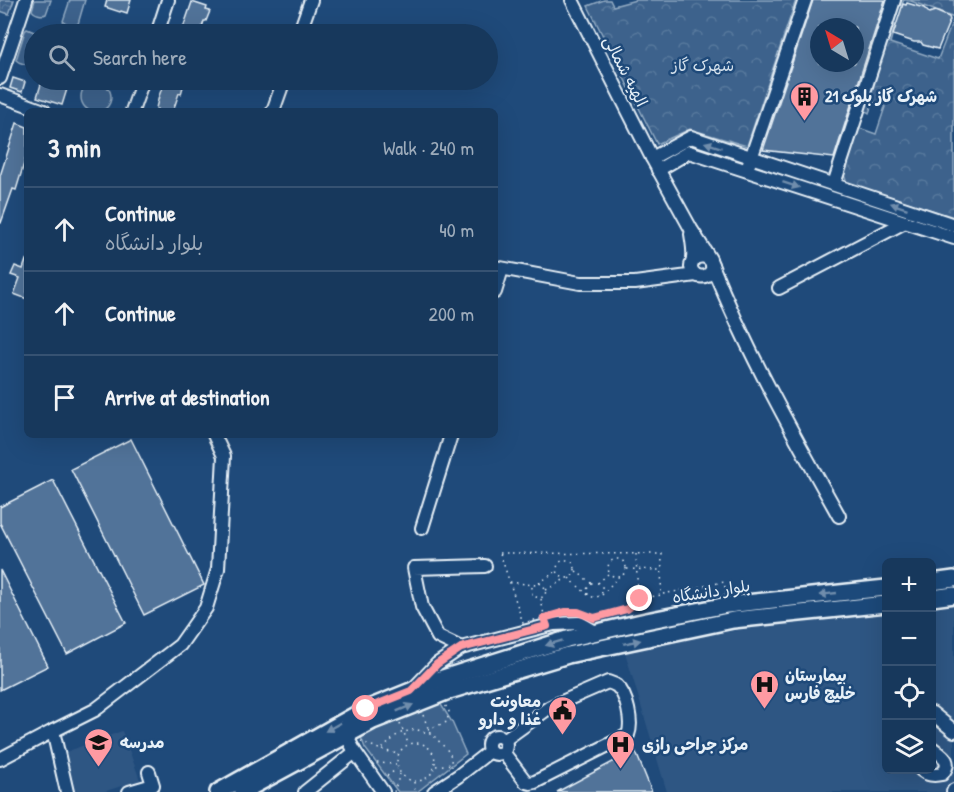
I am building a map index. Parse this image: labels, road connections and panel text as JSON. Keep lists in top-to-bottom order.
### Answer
{
  "streets": {
    "main road": ["بلوار دانشگاه"],
    "street": ["الهیه شمالی"]
  },
  "parks": ["شهرک گاز"],
  "places": {
    "building": ["شهرک گاز بلوک 21"],
    "hospital": ["بیمارستان خلیج فارس", "مرکز جراحی رازی"],
    "public building": ["معاونت غذا و دارو"],
    "school or university": ["مدرسه"]
  },
  "north": "top left",
  "page": {
    "search": "Search here",
    "heading": ["3 min", "Walk · 240 m"],
    "list": [
      ["Continue", "بلوار دانشگاه", "40 m"],
      ["Continue", "200 m"],
      "Arrive at destination"
    ],
    "map_buttons": ["+", "−"]
  }
}
